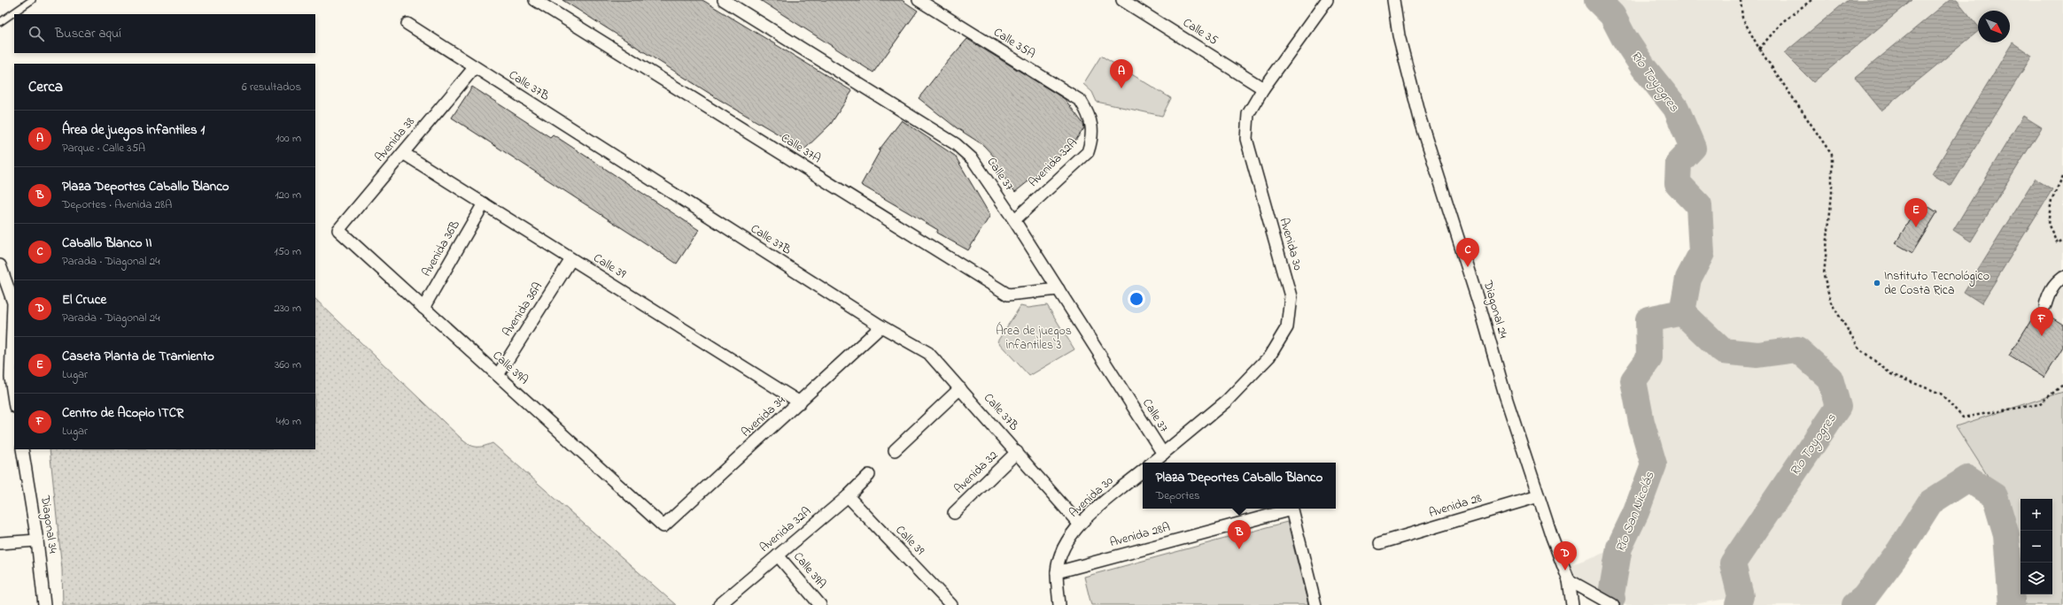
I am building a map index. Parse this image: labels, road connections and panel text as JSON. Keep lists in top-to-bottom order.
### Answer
{
  "streets": {
    "street": [
      "Calle 35",
      "Calle 35A",
      "Calle 37B",
      "Avenida 38",
      "Calle 37A",
      "Avenida 32A",
      "Calle 37",
      "Avenida 30",
      "Avenida 36B",
      "Calle 39",
      "Avenida 36A",
      "Diagonal 24",
      "Calle 39A",
      "Avenida 34",
      "Avenida 32",
      "Avenida 28",
      "Diagonal 34",
      "Avenida 28A"
    ]
  },
  "crossings": [
    ["Calle 35", "Avenida 30"],
    ["Calle 35A", "Avenida 32A"],
    ["Calle 37B", "Avenida 38"],
    ["Calle 37B", "Avenida 30"],
    ["Calle 37B", "Avenida 34"],
    ["Calle 37B", "Avenida 32"],
    ["Avenida 38", "Calle 39"],
    ["Avenida 38", "Calle 39A"],
    ["Calle 37A", "Calle 37"],
    ["Avenida 32A", "Calle 37"],
    ["Avenida 32A", "Calle 39"],
    ["Avenida 32A", "Calle 39A"],
    ["Calle 37", "Avenida 30"],
    ["Avenida 30", "Avenida 28A"],
    ["Avenida 36B", "Calle 39"],
    ["Avenida 36B", "Calle 39A"],
    ["Calle 39", "Avenida 36A"],
    ["Calle 39", "Avenida 34"],
    ["Avenida 36A", "Calle 39A"],
    ["Diagonal 24", "Avenida 28"],
    ["Calle 39A", "Avenida 34"]
  ],
  "water": ["Río Toyogres", "Río San Nicolás"],
  "parks": ["Área de juegos infantiles 3"],
  "places": ["Instituto Tecnológico de Costa Rica"],
  "north": "bottom right",
  "page": {
    "search": "Buscar aquí",
    "pins": [
      "A",
      "E",
      "C",
      "F",
      "B",
      "D"
    ],
    "heading": ["Cerca", "6 resultados"],
    "list": [
      {
        "mark": "A",
        "name": "Área de juegos infantiles 1",
        "note": "Parque · Calle 35A",
        "value": "100 m"
      },
      {
        "mark": "B",
        "name": "Plaza Deportes Caballo Blanco",
        "note": "Deportes · Avenida 28A",
        "value": "120 m"
      },
      {
        "mark": "C",
        "name": "Caballo Blanco II",
        "note": "Parada · Diagonal 24",
        "value": "150 m"
      },
      {
        "mark": "D",
        "name": "El Cruce",
        "note": "Parada · Diagonal 24",
        "value": "230 m"
      },
      {
        "mark": "E",
        "name": "Caseta Planta de Tramiento",
        "note": "Lugar",
        "value": "360 m"
      },
      {
        "mark": "F",
        "name": "Centro de Acopio ITCR",
        "note": "Lugar",
        "value": "410 m"
      }
    ],
    "popup": ["Plaza Deportes Caballo Blanco", "Deportes"],
    "map_buttons": ["+", "−"]
  }
}
